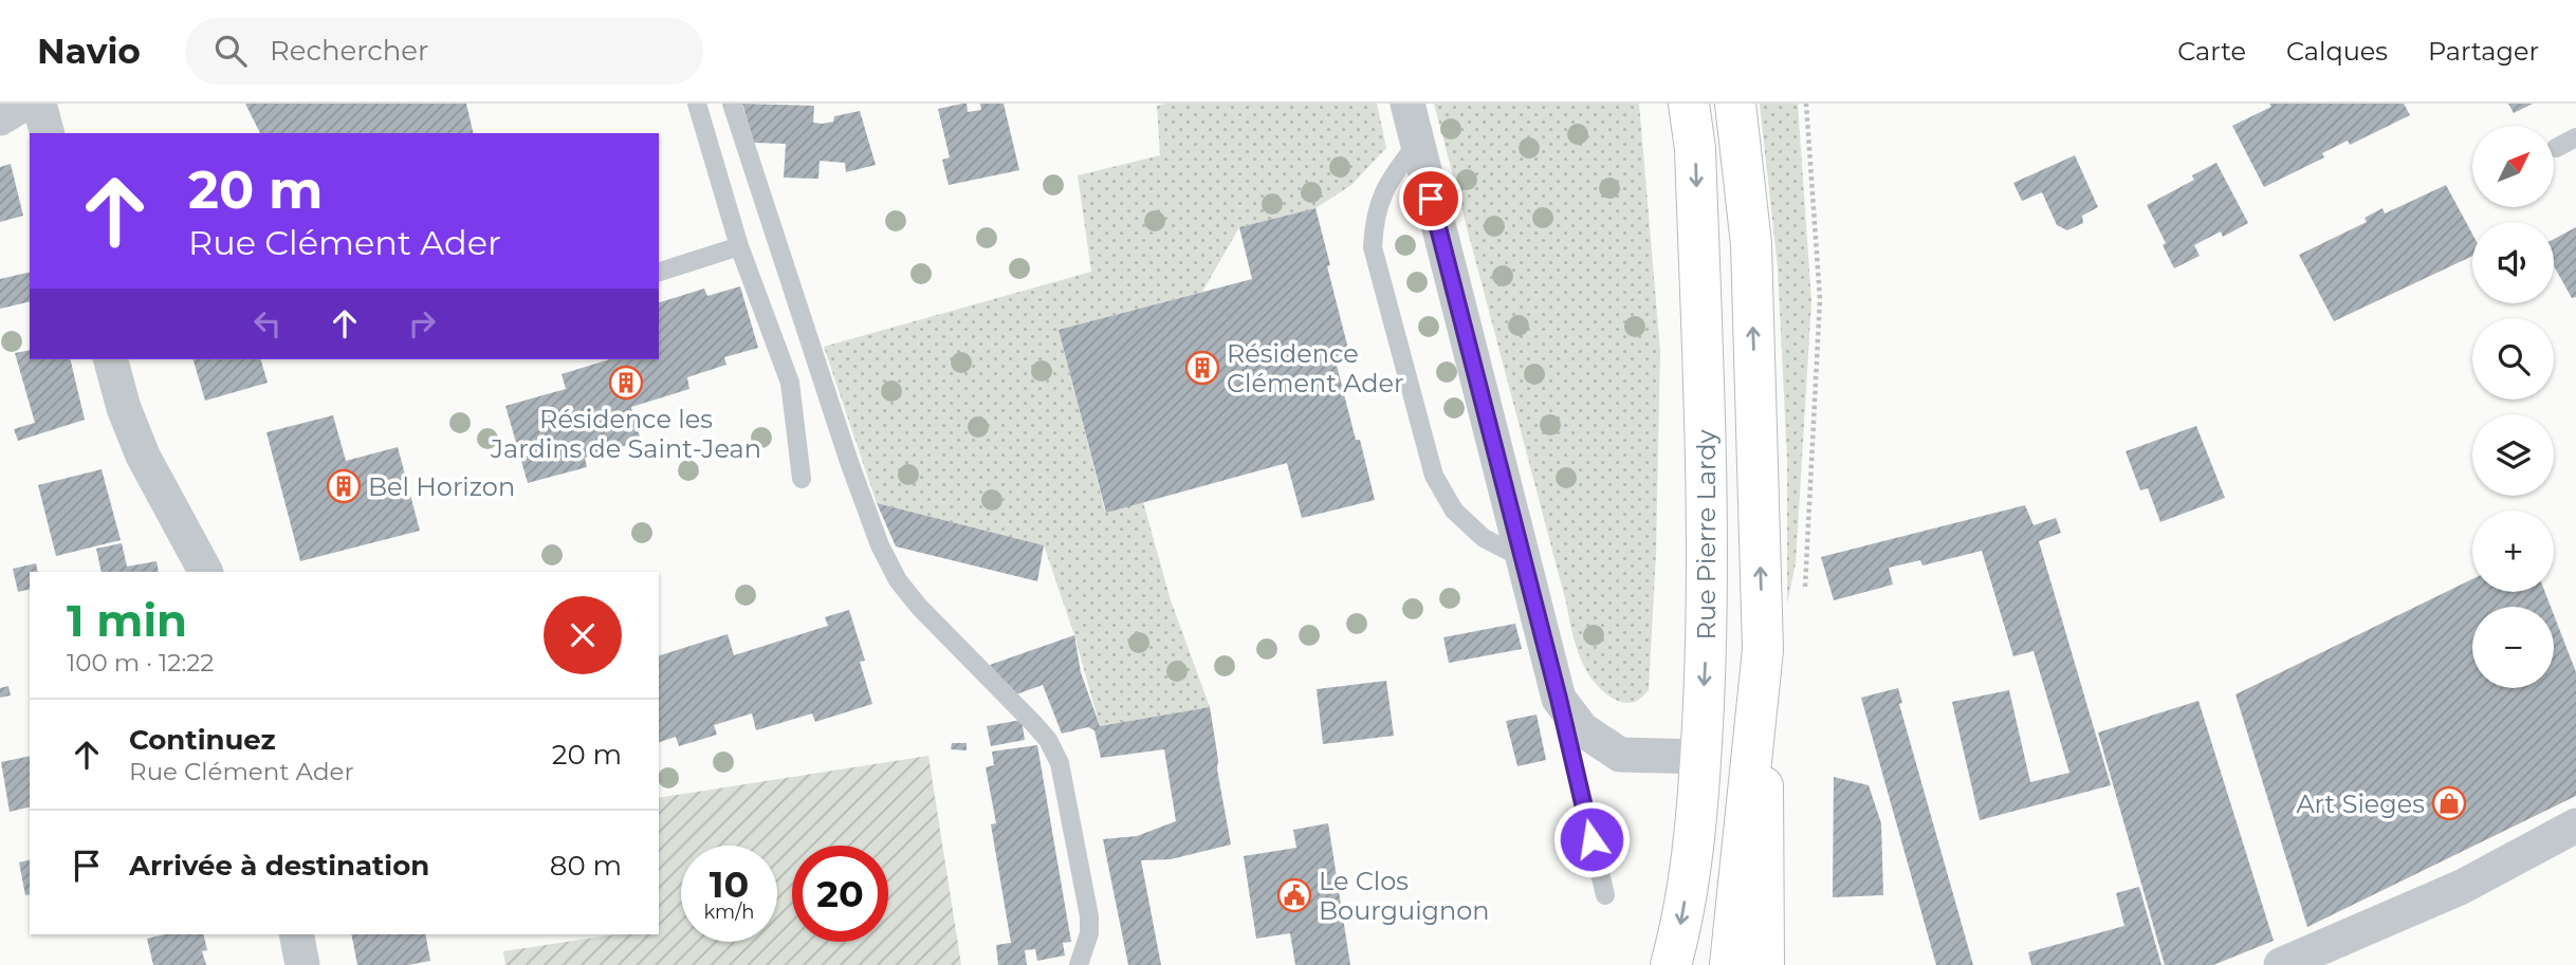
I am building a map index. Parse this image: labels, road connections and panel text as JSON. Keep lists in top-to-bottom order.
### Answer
{
  "streets": {
    "main road": ["Rue Pierre Lardy"]
  },
  "places": {
    "building": ["Résidence Clément Ader", "Résidence les Jardins de Saint-Jean", "Bel Horizon"],
    "shop": ["Art Sieges"],
    "public building": ["Le Clos Bourguignon"]
  },
  "north": "top right",
  "page": {
    "header": "Navio",
    "search": "Rechercher",
    "nav": ["Carte", "Calques", "Partager"],
    "map_buttons": ["+", "−"],
    "turn": ["20 m", "Rue Clément Ader"],
    "heading": ["1 min", "100 m · 12:22"],
    "list": [
      {
        "name": "Continuez",
        "note": "Rue Clément Ader",
        "value": "20 m"
      },
      {
        "name": "Arrivée à destination",
        "value": "80 m"
      }
    ],
    "speed": "10 km/h",
    "limit": "20"
  }
}
